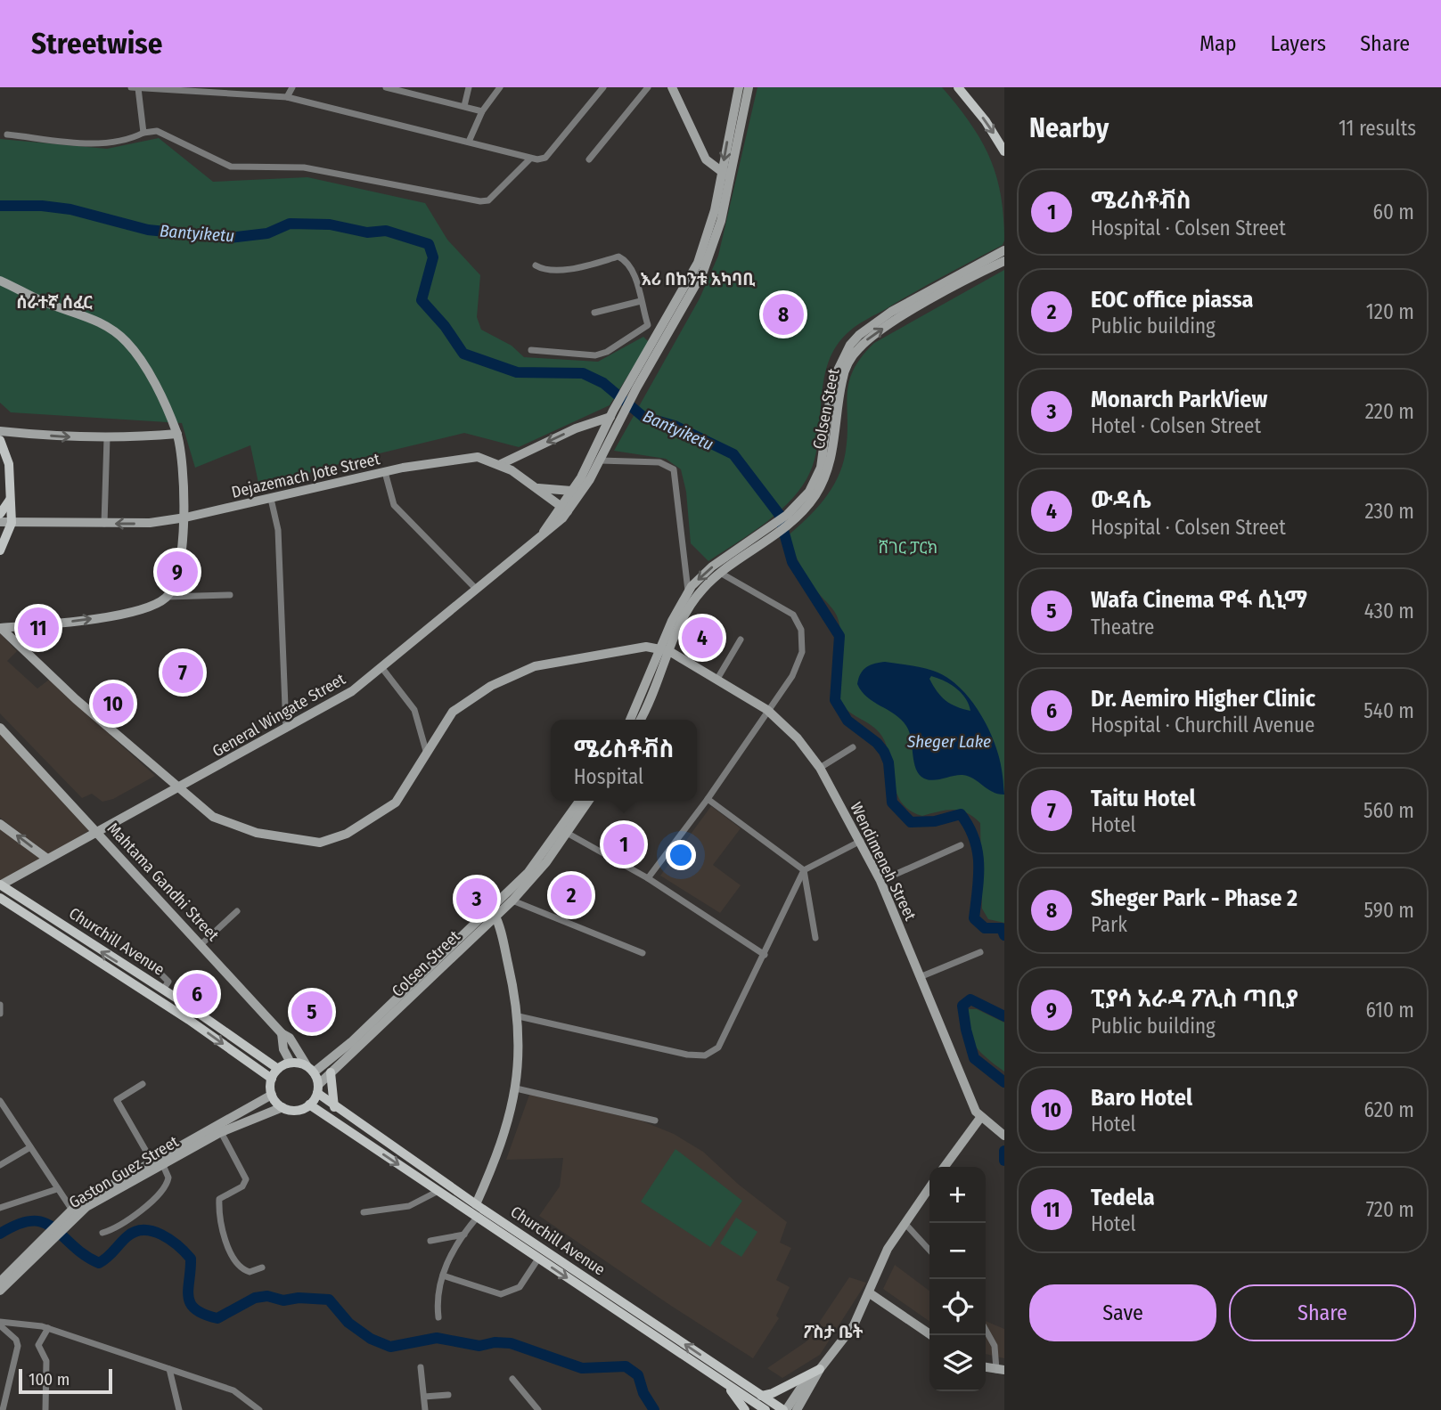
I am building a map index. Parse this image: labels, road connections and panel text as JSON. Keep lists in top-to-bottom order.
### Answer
{
  "streets": {
    "main road": [
      "Colsen Steet",
      "Dejazemach Jote Street",
      "General Wingate Street",
      "Wendimeneh Street",
      "Mahtama Gandhi Street",
      "Churchill Avenue",
      "Colsen Street",
      "Gaston Guez Street"
    ]
  },
  "crossings": [
    ["Dejazemach Jote Street", "General Wingate Street"],
    ["General Wingate Street", "Mahtama Gandhi Street"],
    ["General Wingate Street", "Churchill Avenue"],
    ["Mahtama Gandhi Street", "Churchill Avenue"],
    ["Mahtama Gandhi Street", "Colsen Street"],
    ["Mahtama Gandhi Street", "Gaston Guez Street"],
    ["Churchill Avenue", "Colsen Street"],
    ["Churchill Avenue", "Gaston Guez Street"],
    ["Colsen Street", "Gaston Guez Street"]
  ],
  "districts": ["እሪ በከንቱ አካባቢ", "ሰራተኛ ሰፈር", "ፖስታ ቤት"],
  "water": ["Bantyiketu", "Sheger Lake"],
  "parks": ["ሸገር ፓርክ"],
  "scale_bar": "100 m",
  "page": {
    "header": "Streetwise",
    "nav": ["Map", "Layers", "Share"],
    "heading": ["Nearby", "11 results"],
    "list": [
      {
        "mark": "1",
        "name": "ሜሪስቶቭስ",
        "note": "Hospital · Colsen Street",
        "value": "60 m"
      },
      {
        "mark": "2",
        "name": "EOC office piassa",
        "note": "Public building",
        "value": "120 m"
      },
      {
        "mark": "3",
        "name": "Monarch ParkView",
        "note": "Hotel · Colsen Street",
        "value": "220 m"
      },
      {
        "mark": "4",
        "name": "ውዳሴ",
        "note": "Hospital · Colsen Street",
        "value": "230 m"
      },
      {
        "mark": "5",
        "name": "Wafa Cinema ዋፋ ሲኒማ",
        "note": "Theatre",
        "value": "430 m"
      },
      {
        "mark": "6",
        "name": "Dr. Aemiro Higher Clinic",
        "note": "Hospital · Churchill Avenue",
        "value": "540 m"
      },
      {
        "mark": "7",
        "name": "Taitu Hotel",
        "note": "Hotel",
        "value": "560 m"
      },
      {
        "mark": "8",
        "name": "Sheger Park - Phase 2",
        "note": "Park",
        "value": "590 m"
      },
      {
        "mark": "9",
        "name": "ፒያሳ አራዳ ፖሊስ ጣቢያ",
        "note": "Public building",
        "value": "610 m"
      },
      {
        "mark": "10",
        "name": "Baro Hotel",
        "note": "Hotel",
        "value": "620 m"
      },
      {
        "mark": "11",
        "name": "Tedela",
        "note": "Hotel",
        "value": "720 m"
      }
    ],
    "pins": [
      "8",
      "9",
      "11",
      "4",
      "7",
      "10",
      "1",
      "2",
      "3",
      "6",
      "5"
    ],
    "popup": ["ሜሪስቶቭስ", "Hospital"],
    "map_buttons": ["+", "−"],
    "buttons": ["Save", "Share"],
    "scale": "100 m"
  }
}
